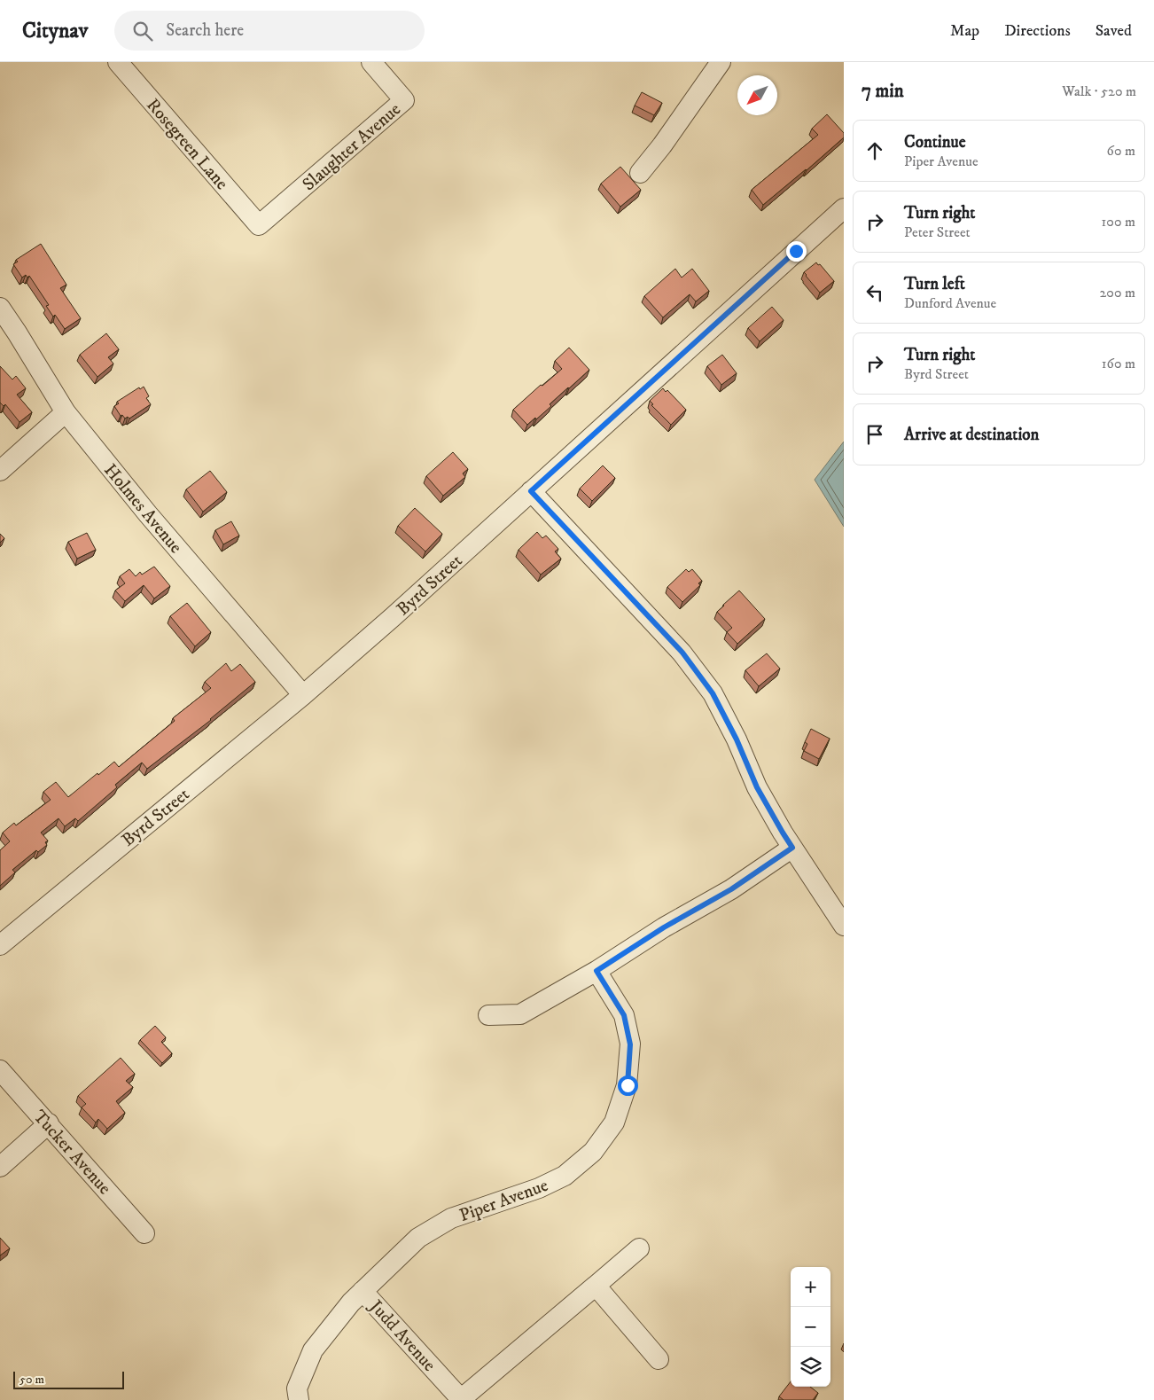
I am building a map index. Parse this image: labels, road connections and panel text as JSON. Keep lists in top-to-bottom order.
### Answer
{
  "streets": {
    "street": [
      "Rosegreen Lane",
      "Slaughter Avenue",
      "Holmes Avenue",
      "Byrd Street",
      "Tucker Avenue",
      "Piper Avenue",
      "Judd Avenue"
    ]
  },
  "crossings": [
    ["Rosegreen Lane", "Slaughter Avenue"],
    ["Holmes Avenue", "Byrd Street"],
    ["Piper Avenue", "Judd Avenue"]
  ],
  "scale_bar": "50 m",
  "north": "bottom left",
  "page": {
    "header": "Citynav",
    "search": "Search here",
    "nav": ["Map", "Directions", "Saved"],
    "heading": ["7 min", "Walk · 520 m"],
    "list": [
      ["Continue", "Piper Avenue", "60 m"],
      ["Turn right", "Peter Street", "100 m"],
      ["Turn left", "Dunford Avenue", "200 m"],
      ["Turn right", "Byrd Street", "160 m"],
      "Arrive at destination"
    ],
    "map_buttons": ["+", "−"],
    "scale": "50 m"
  }
}
